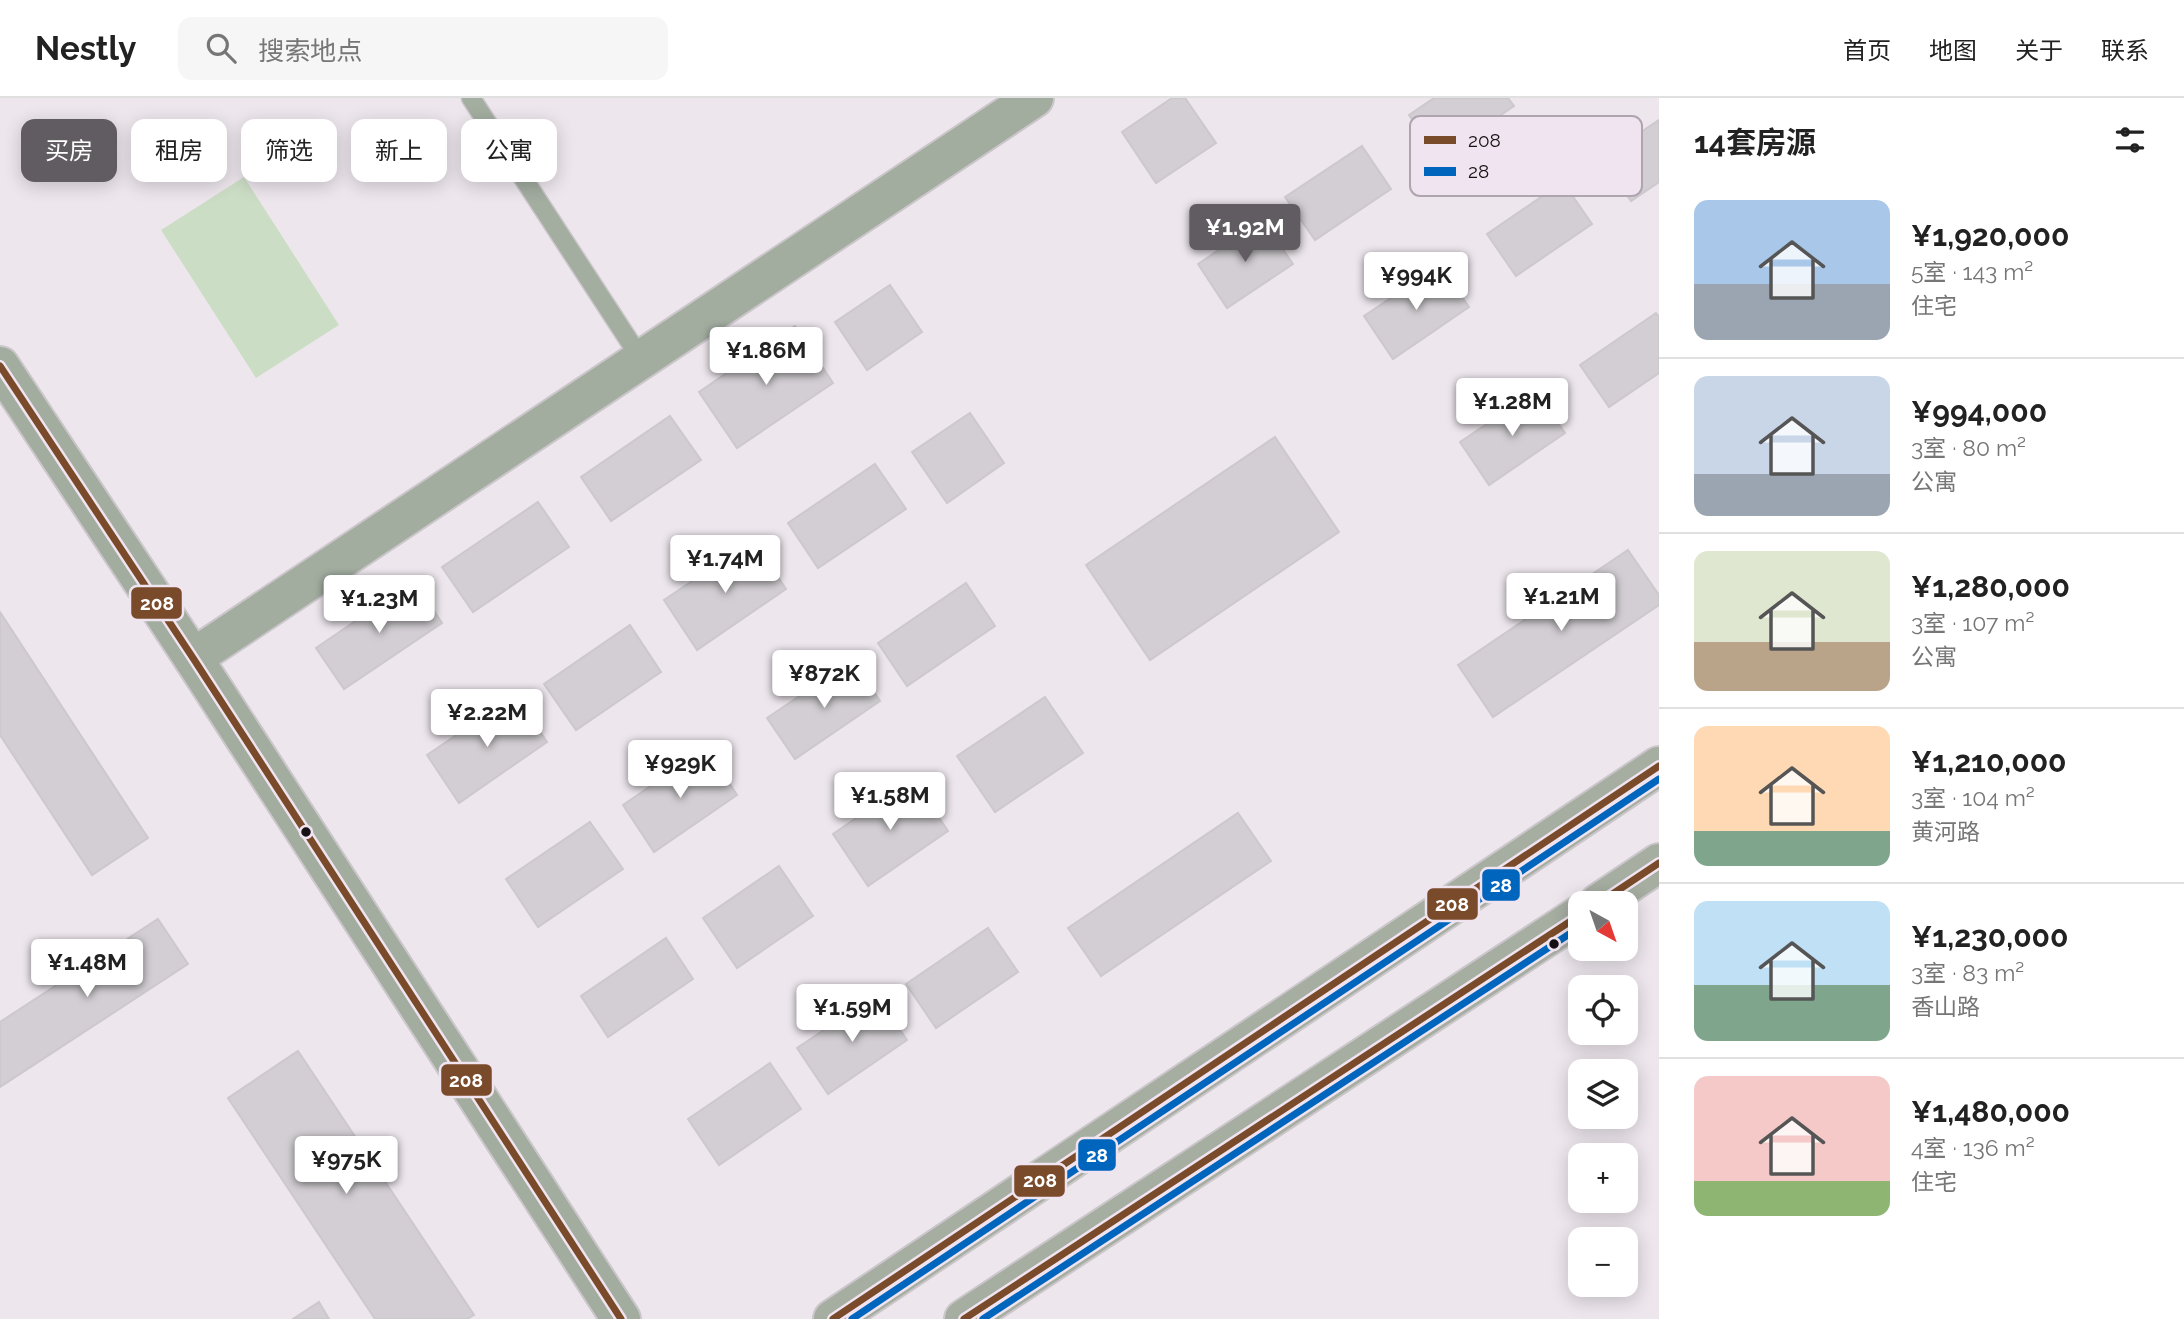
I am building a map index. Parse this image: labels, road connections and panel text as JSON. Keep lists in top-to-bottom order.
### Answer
{
  "lines": ["transit line 208", "transit line 28"],
  "legend": ["208", "28"],
  "north": "bottom right",
  "page": {
    "header": "Nestly",
    "search": "搜索地点",
    "nav": [
      "首页",
      "地图",
      "关于",
      "联系"
    ],
    "heading": "14套房源",
    "chip": [
      "买房",
      "租房",
      "筛选",
      "新上",
      "公寓"
    ],
    "list": [
      {
        "name": "¥1,920,000",
        "note": "5室 · 143 m² · 住宅"
      },
      {
        "name": "¥994,000",
        "note": "3室 · 80 m² · 公寓"
      },
      {
        "name": "¥1,280,000",
        "note": "3室 · 107 m² · 公寓"
      },
      {
        "name": "¥1,210,000",
        "note": "3室 · 104 m² · 黄河路"
      },
      {
        "name": "¥1,230,000",
        "note": "3室 · 83 m² · 香山路"
      },
      {
        "name": "¥1,480,000",
        "note": "4室 · 136 m² · 住宅"
      }
    ],
    "price": [
      "¥1.92M",
      "¥994K",
      "¥1.86M",
      "¥1.28M",
      "¥1.74M",
      "¥1.21M",
      "¥1.23M",
      "¥872K",
      "¥2.22M",
      "¥929K",
      "¥1.58M",
      "¥1.48M",
      "¥1.59M",
      "¥975K"
    ],
    "map_buttons": ["+", "−"]
  }
}
